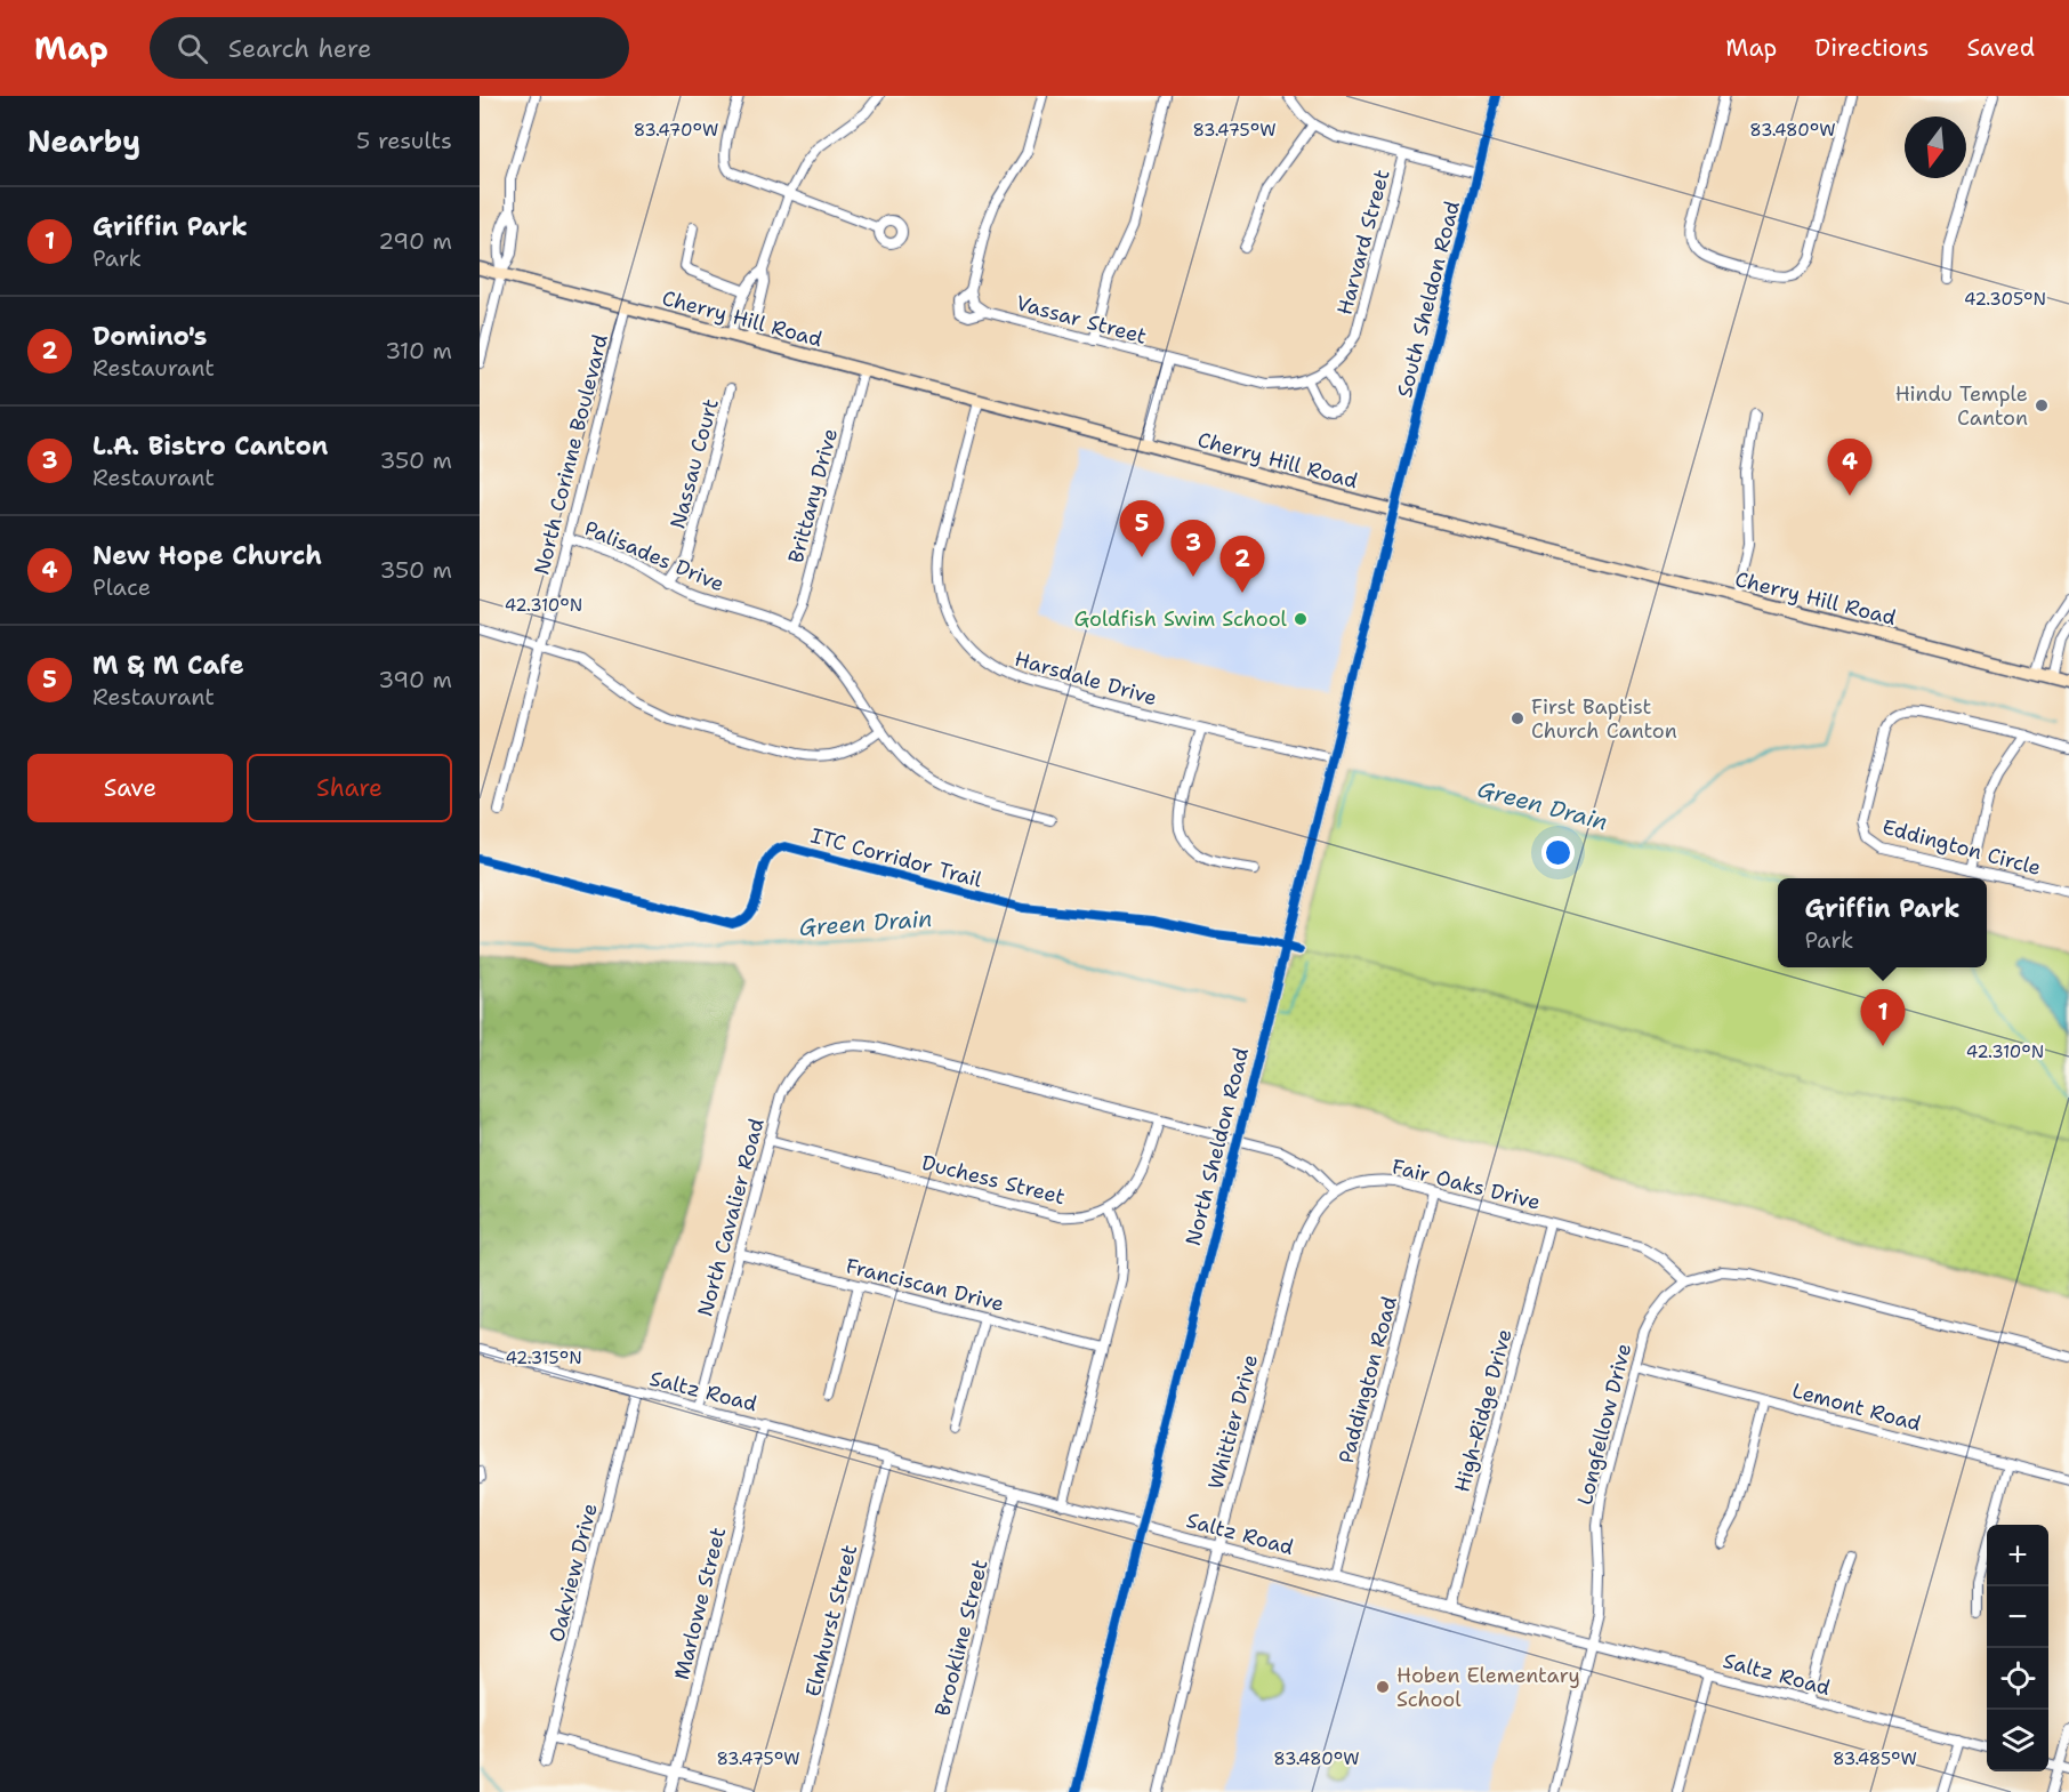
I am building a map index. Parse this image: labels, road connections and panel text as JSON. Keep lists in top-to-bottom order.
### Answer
{
  "streets": {
    "main road": ["Cherry Hill Road"],
    "street": [
      "Harvard Street",
      "South Sheldon Road",
      "Vassar Street",
      "North Corinne Boulevard",
      "Nassau Court",
      "Brittany Drive",
      "Palisades Drive",
      "Harsdale Drive",
      "Eddington Circle",
      "North Sheldon Road",
      "Duchess Street",
      "Fair Oaks Drive",
      "North Cavalier Road",
      "Franciscan Drive",
      "Paddington Road",
      "Saltz Road",
      "Lemont Road",
      "High-Ridge Drive",
      "Whittier Drive",
      "Longfellow Drive",
      "Oakview Drive",
      "Marlowe Street",
      "Elmhurst Street",
      "Brookline Street"
    ],
    "cycle path": ["ITC Corridor Trail"]
  },
  "crossings": [
    ["Harvard Street", "Vassar Street"],
    ["South Sheldon Road", "Cherry Hill Road"],
    ["South Sheldon Road", "North Sheldon Road"],
    ["Cherry Hill Road", "North Corinne Boulevard"],
    ["Cherry Hill Road", "Brittany Drive"],
    ["Cherry Hill Road", "Harsdale Drive"],
    ["Cherry Hill Road", "North Sheldon Road"],
    ["North Corinne Boulevard", "Palisades Drive"],
    ["Nassau Court", "Palisades Drive"],
    ["Brittany Drive", "Palisades Drive"],
    ["Harsdale Drive", "North Sheldon Road"],
    ["North Sheldon Road", "Saltz Road"],
    ["Duchess Street", "North Cavalier Road"],
    ["Fair Oaks Drive", "Paddington Road"],
    ["Fair Oaks Drive", "High-Ridge Drive"],
    ["Fair Oaks Drive", "Whittier Drive"],
    ["Fair Oaks Drive", "Longfellow Drive"],
    ["North Cavalier Road", "Franciscan Drive"],
    ["North Cavalier Road", "Saltz Road"],
    ["Paddington Road", "Saltz Road"],
    ["Saltz Road", "High-Ridge Drive"],
    ["Saltz Road", "Whittier Drive"],
    ["Saltz Road", "Longfellow Drive"],
    ["Saltz Road", "Oakview Drive"],
    ["Saltz Road", "Marlowe Street"],
    ["Saltz Road", "Elmhurst Street"],
    ["Saltz Road", "Brookline Street"],
    ["Lemont Road", "Longfellow Drive"]
  ],
  "water": ["Green Drain"],
  "places": [
    "Hindu Temple Canton",
    "Goldfish Swim School",
    "First Baptist Church Canton",
    "Hoben Elementary School"
  ],
  "north": "bottom",
  "page": {
    "header": "Map",
    "search": "Search here",
    "nav": ["Map", "Directions", "Saved"],
    "heading": ["Nearby", "5 results"],
    "list": [
      {
        "mark": "1",
        "name": "Griffin Park",
        "note": "Park",
        "value": "290 m"
      },
      {
        "mark": "2",
        "name": "Domino's",
        "note": "Restaurant",
        "value": "310 m"
      },
      {
        "mark": "3",
        "name": "L.A. Bistro Canton",
        "note": "Restaurant",
        "value": "350 m"
      },
      {
        "mark": "4",
        "name": "New Hope Church",
        "note": "Place",
        "value": "350 m"
      },
      {
        "mark": "5",
        "name": "M & M Cafe",
        "note": "Restaurant",
        "value": "390 m"
      }
    ],
    "pins": [
      "4",
      "5",
      "3",
      "2",
      "1"
    ],
    "buttons": ["Save", "Share"],
    "popup": ["Griffin Park", "Park"],
    "map_buttons": ["+", "−"]
  },
  "coordinates": [
    "83.470°W",
    "83.475°W",
    "83.480°W",
    "42.305°N",
    "42.310°N",
    "42.315°N",
    "83.485°W"
  ]
}
